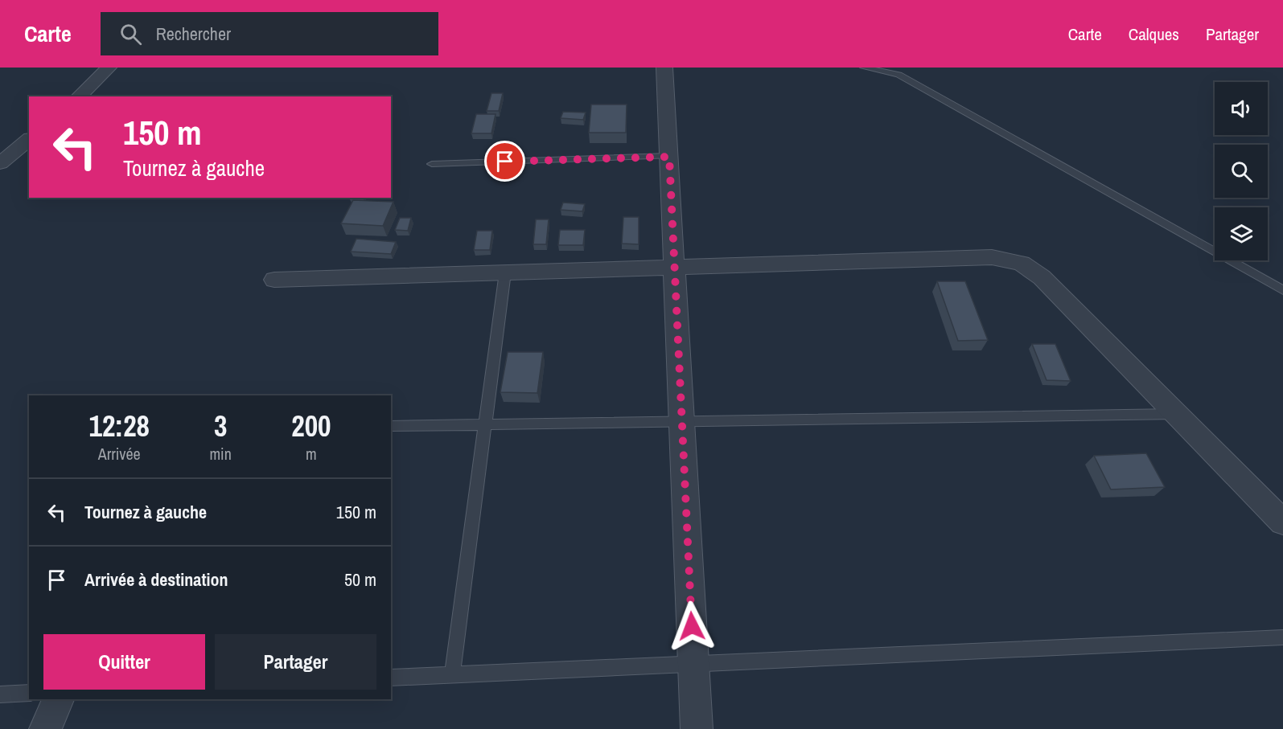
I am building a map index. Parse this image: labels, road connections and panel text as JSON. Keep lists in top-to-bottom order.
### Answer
{
  "page": {
    "header": "Carte",
    "search": "Rechercher",
    "nav": ["Carte", "Calques", "Partager"],
    "turn": ["150 m", "Tournez à gauche"],
    "eta": [
      "12:28",
      "Arrivée",
      "3",
      "min",
      "200",
      "m"
    ],
    "list": [
      {
        "name": "Tournez à gauche",
        "value": "150 m"
      },
      {
        "name": "Arrivée à destination",
        "value": "50 m"
      }
    ],
    "buttons": ["Quitter", "Partager"]
  }
}
